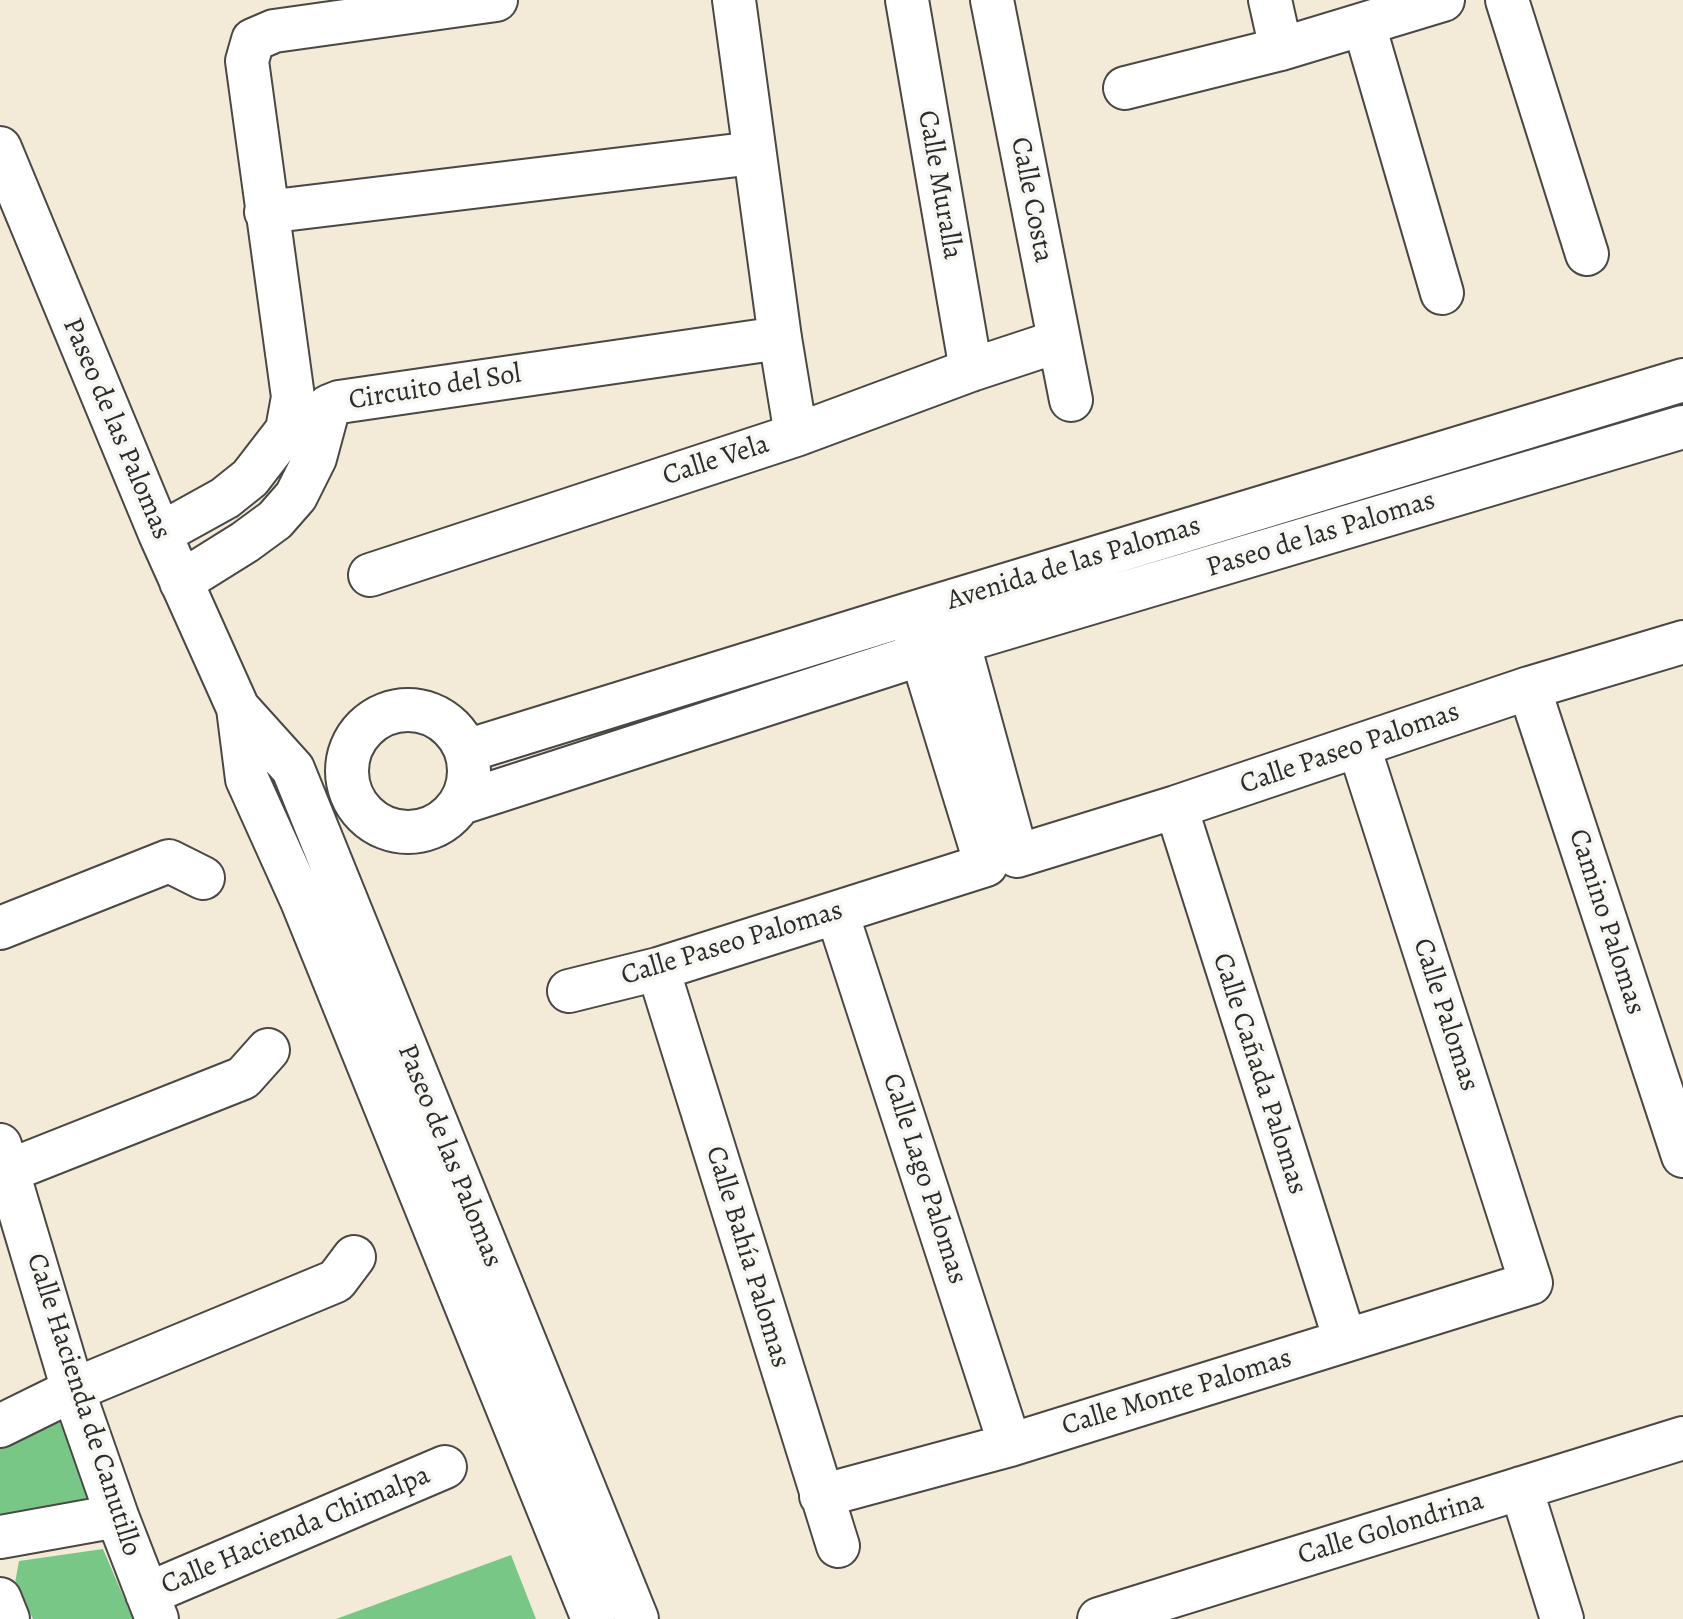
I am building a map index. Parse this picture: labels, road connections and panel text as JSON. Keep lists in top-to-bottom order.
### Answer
{
  "streets": {
    "street": [
      "Calle Muralla",
      "Calle Costa",
      "Circuito del Sol",
      "Paseo de las Palomas",
      "Calle Vela",
      "Avenida de las Palomas",
      "Calle Paseo Palomas",
      "Camino Palomas",
      "Calle Palomas",
      "Calle Cañada Palomas",
      "Calle Lago Palomas",
      "Calle Bahía Palomas",
      "Calle Monte Palomas",
      "Calle Hacienda de Canutillo",
      "Calle Golondrina",
      "Calle Hacienda Chimalpa"
    ]
  },
  "crossings": [
    ["Calle Muralla", "Calle Vela"],
    ["Calle Costa", "Calle Vela"],
    ["Circuito del Sol", "Paseo de las Palomas"],
    ["Paseo de las Palomas", "Avenida de las Palomas"],
    ["Calle Paseo Palomas", "Camino Palomas"],
    ["Calle Paseo Palomas", "Calle Palomas"],
    ["Calle Paseo Palomas", "Calle Cañada Palomas"],
    ["Calle Paseo Palomas", "Calle Lago Palomas"],
    ["Calle Paseo Palomas", "Calle Bahía Palomas"],
    ["Calle Palomas", "Calle Monte Palomas"],
    ["Calle Cañada Palomas", "Calle Monte Palomas"],
    ["Calle Lago Palomas", "Calle Monte Palomas"],
    ["Calle Bahía Palomas", "Calle Monte Palomas"],
    ["Calle Hacienda de Canutillo", "Calle Hacienda Chimalpa"]
  ]
}
